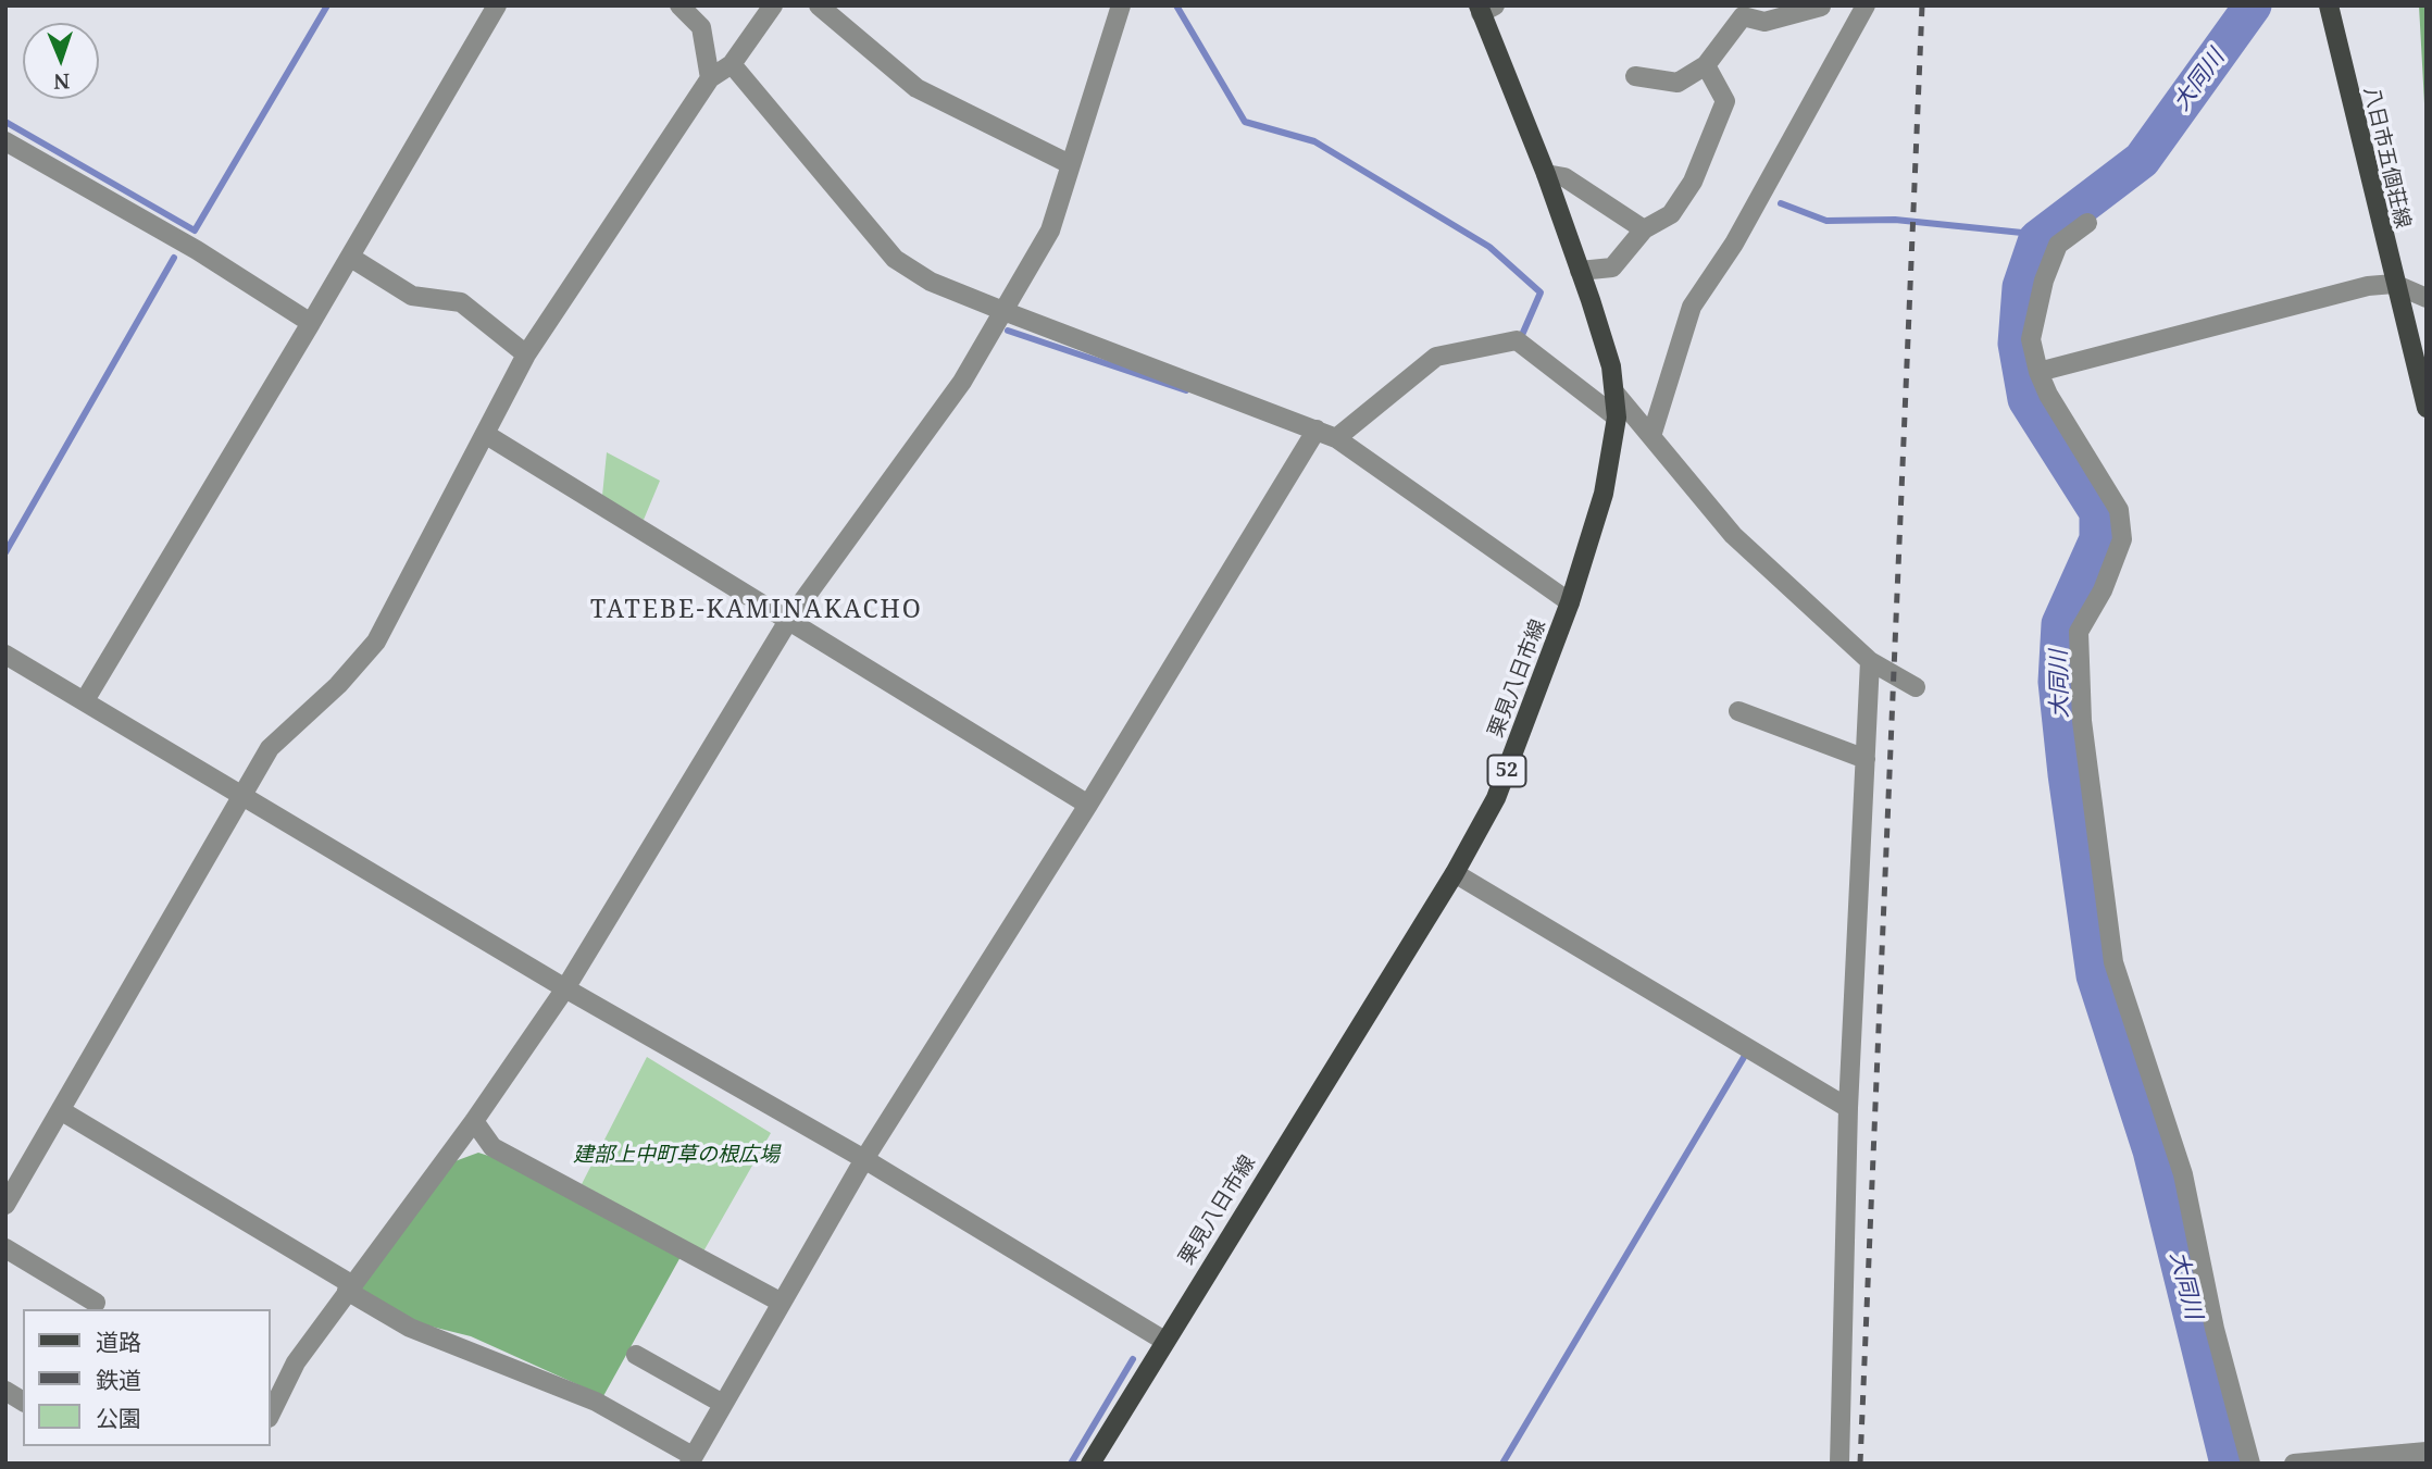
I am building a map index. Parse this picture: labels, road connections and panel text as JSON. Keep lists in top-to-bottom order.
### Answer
{
  "streets": {
    "main road": ["八日市五個荘線", "栗見八日市線", "52"]
  },
  "districts": ["TATEBE-KAMINAKACHO"],
  "water": ["大同川"],
  "parks": ["建部上中町草の根広場"],
  "legend": ["道路", "鉄道", "公園"],
  "north": "bottom"
}
